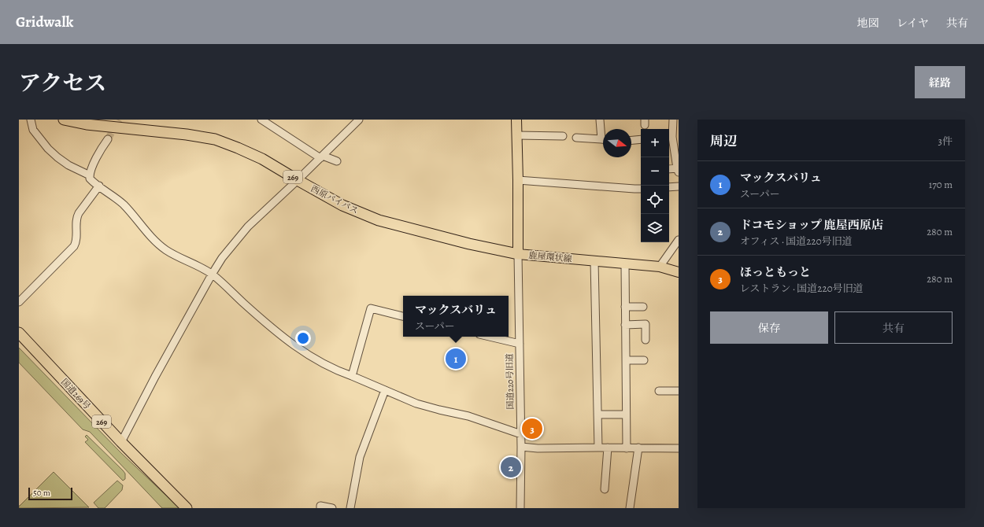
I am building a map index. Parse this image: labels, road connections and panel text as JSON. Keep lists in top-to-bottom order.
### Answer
{
  "streets": {
    "highway": ["269", "西原バイパス", "国道269号"],
    "main road": ["鹿屋環状線"],
    "street": ["国道220号旧道"]
  },
  "crossings": [
    ["西原バイパス", "鹿屋環状線"],
    ["西原バイパス", "国道220号旧道"],
    ["鹿屋環状線", "国道220号旧道"]
  ],
  "scale_bar": "50 m",
  "north": "right",
  "page": {
    "header": "Gridwalk",
    "nav": ["地図", "レイヤ", "共有"],
    "title": "アクセス",
    "buttons": [
      "経路",
      ["保存", "共有"]
    ],
    "heading": ["周辺", "3件"],
    "map_buttons": ["+", "−"],
    "list": [
      {
        "mark": "1",
        "name": "マックスバリュ",
        "note": "スーパー",
        "value": "170 m"
      },
      {
        "mark": "2",
        "name": "ドコモショップ 鹿屋西原店",
        "note": "オフィス · 国道220号旧道",
        "value": "280 m"
      },
      {
        "mark": "3",
        "name": "ほっともっと",
        "note": "レストラン · 国道220号旧道",
        "value": "280 m"
      }
    ],
    "popup": ["マックスバリュ", "スーパー"],
    "pins": ["1", "3", "2"],
    "scale": "50 m"
  }
}
